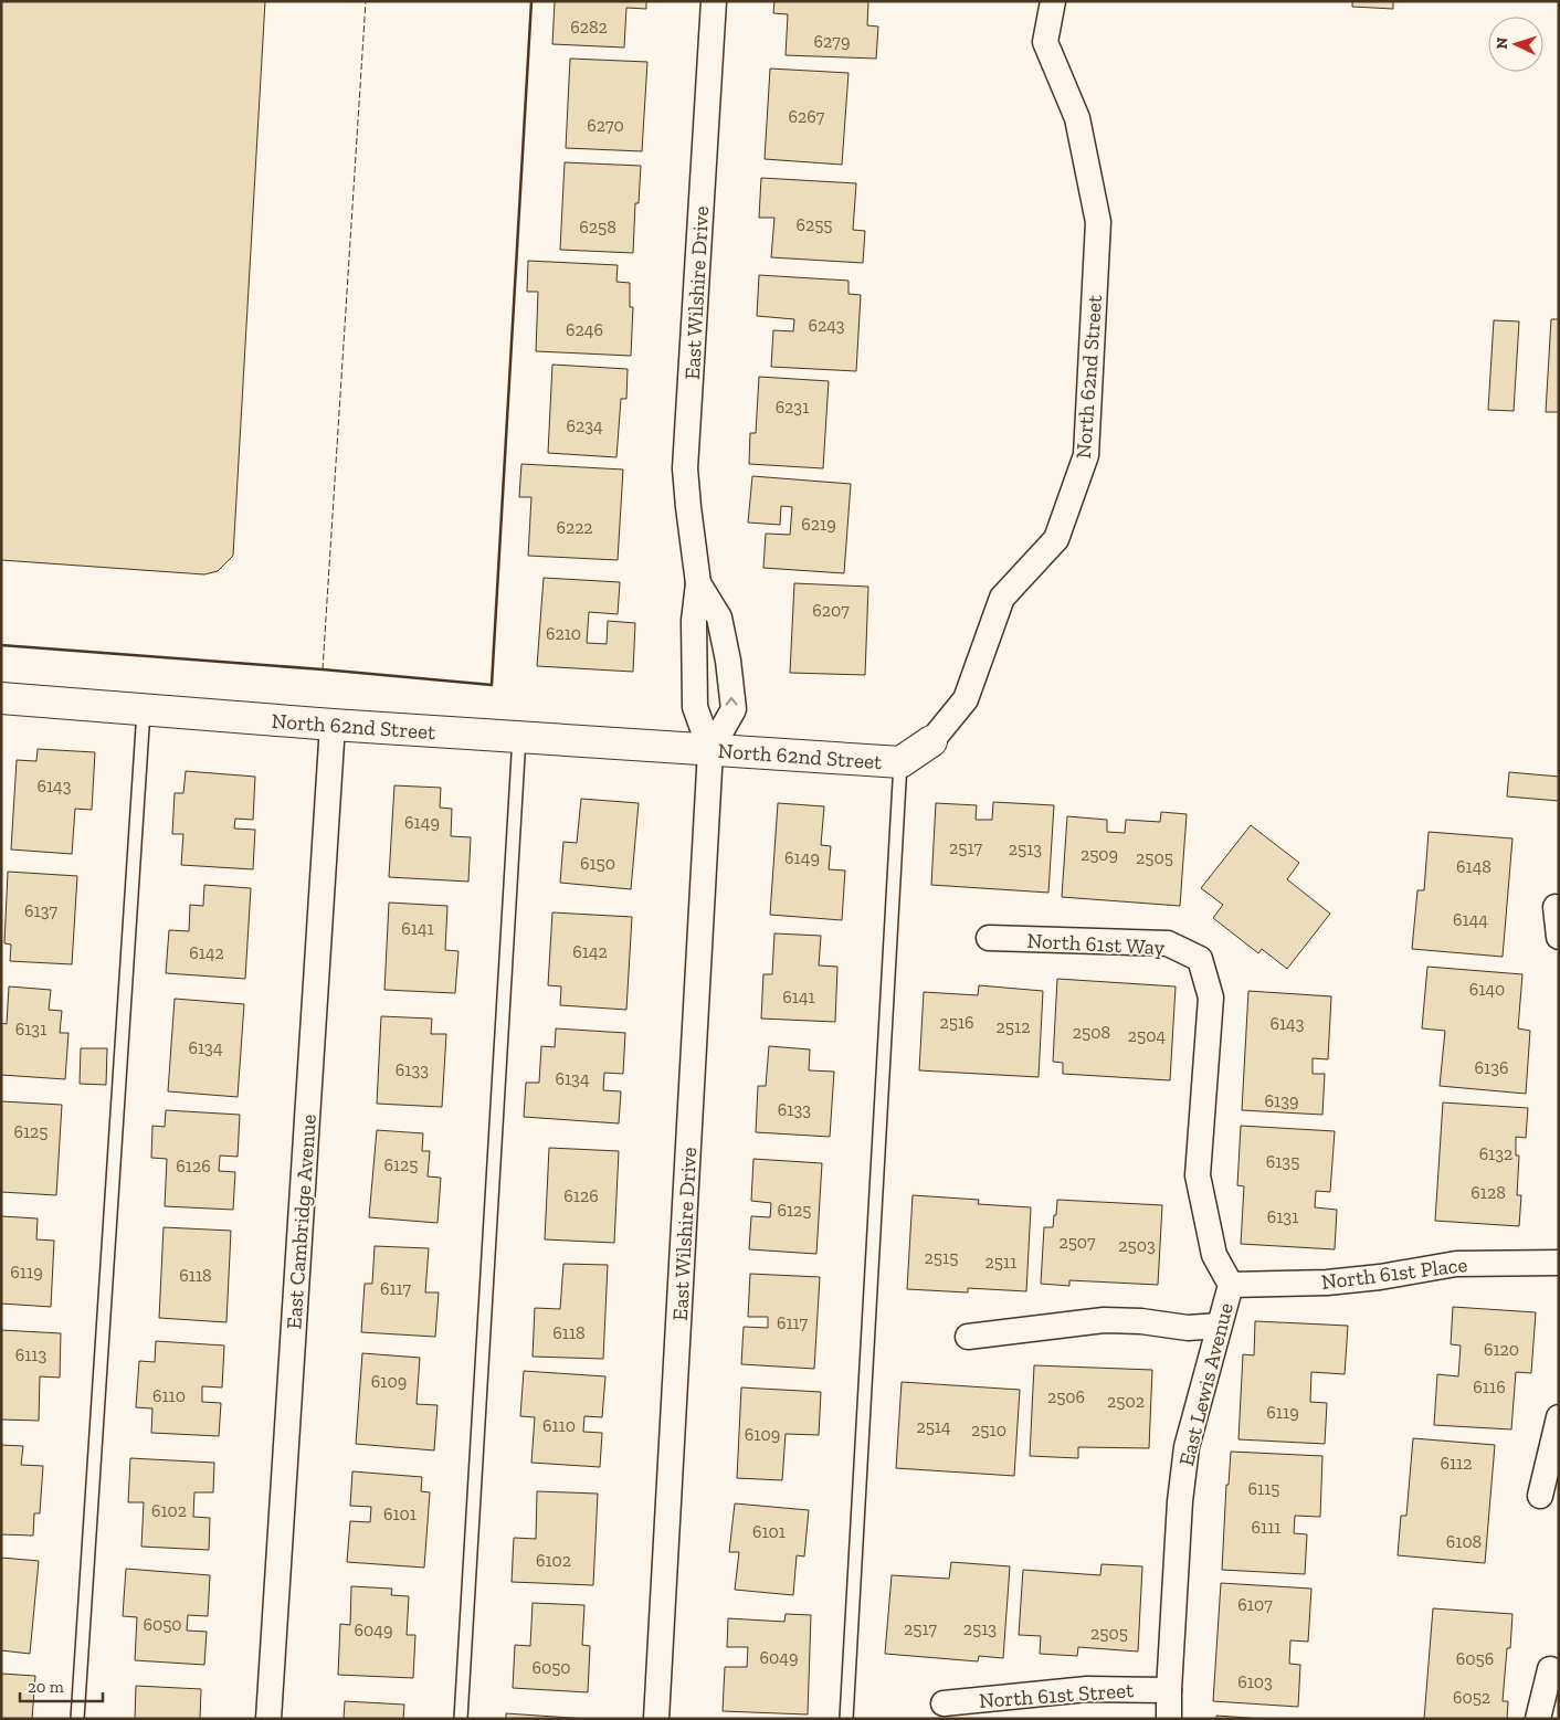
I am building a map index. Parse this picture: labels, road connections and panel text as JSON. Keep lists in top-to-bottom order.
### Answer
{
  "streets": {
    "street": [
      "East Wilshire Drive",
      "North 62nd Street",
      "North 61st Way",
      "East Cambridge Avenue",
      "North 61st Place",
      "East Lewis Avenue",
      "North 61st Street"
    ]
  },
  "crossings": [
    ["East Wilshire Drive", "North 62nd Street"],
    ["North 62nd Street", "East Cambridge Avenue"],
    ["North 61st Way", "East Lewis Avenue"],
    ["North 61st Place", "East Lewis Avenue"],
    ["East Lewis Avenue", "North 61st Street"]
  ],
  "house_numbers": [
    "6282",
    "6279",
    "6267",
    "6270",
    "6255",
    "6258",
    "6243",
    "6246",
    "6231",
    "6234",
    "6219",
    "6222",
    "6207",
    "6210",
    "6143",
    "6149",
    "2517",
    "2513",
    "2509",
    "6149",
    "2505",
    "6150",
    "6148",
    "6137",
    "6144",
    "6141",
    "6142",
    "6142",
    "6140",
    "6141",
    "2516",
    "6143",
    "2512",
    "6131",
    "2508",
    "2504",
    "6134",
    "6136",
    "6133",
    "6134",
    "6139",
    "6133",
    "6125",
    "6132",
    "6135",
    "6125",
    "6126",
    "6128",
    "6126",
    "6125",
    "6131",
    "2507",
    "2503",
    "2515",
    "2511",
    "6119",
    "6118",
    "6117",
    "6117",
    "6118",
    "6120",
    "6113",
    "6109",
    "6116",
    "6110",
    "2506",
    "2502",
    "6119",
    "6110",
    "2514",
    "2510",
    "6109",
    "6112",
    "6115",
    "6102",
    "6101",
    "6111",
    "6101",
    "6108",
    "6102",
    "6107",
    "6050",
    "2517",
    "2513",
    "6049",
    "2505",
    "6049",
    "6056",
    "6050",
    "6103",
    "6052"
  ],
  "scale_bar": "20 m",
  "north": "left"
}
